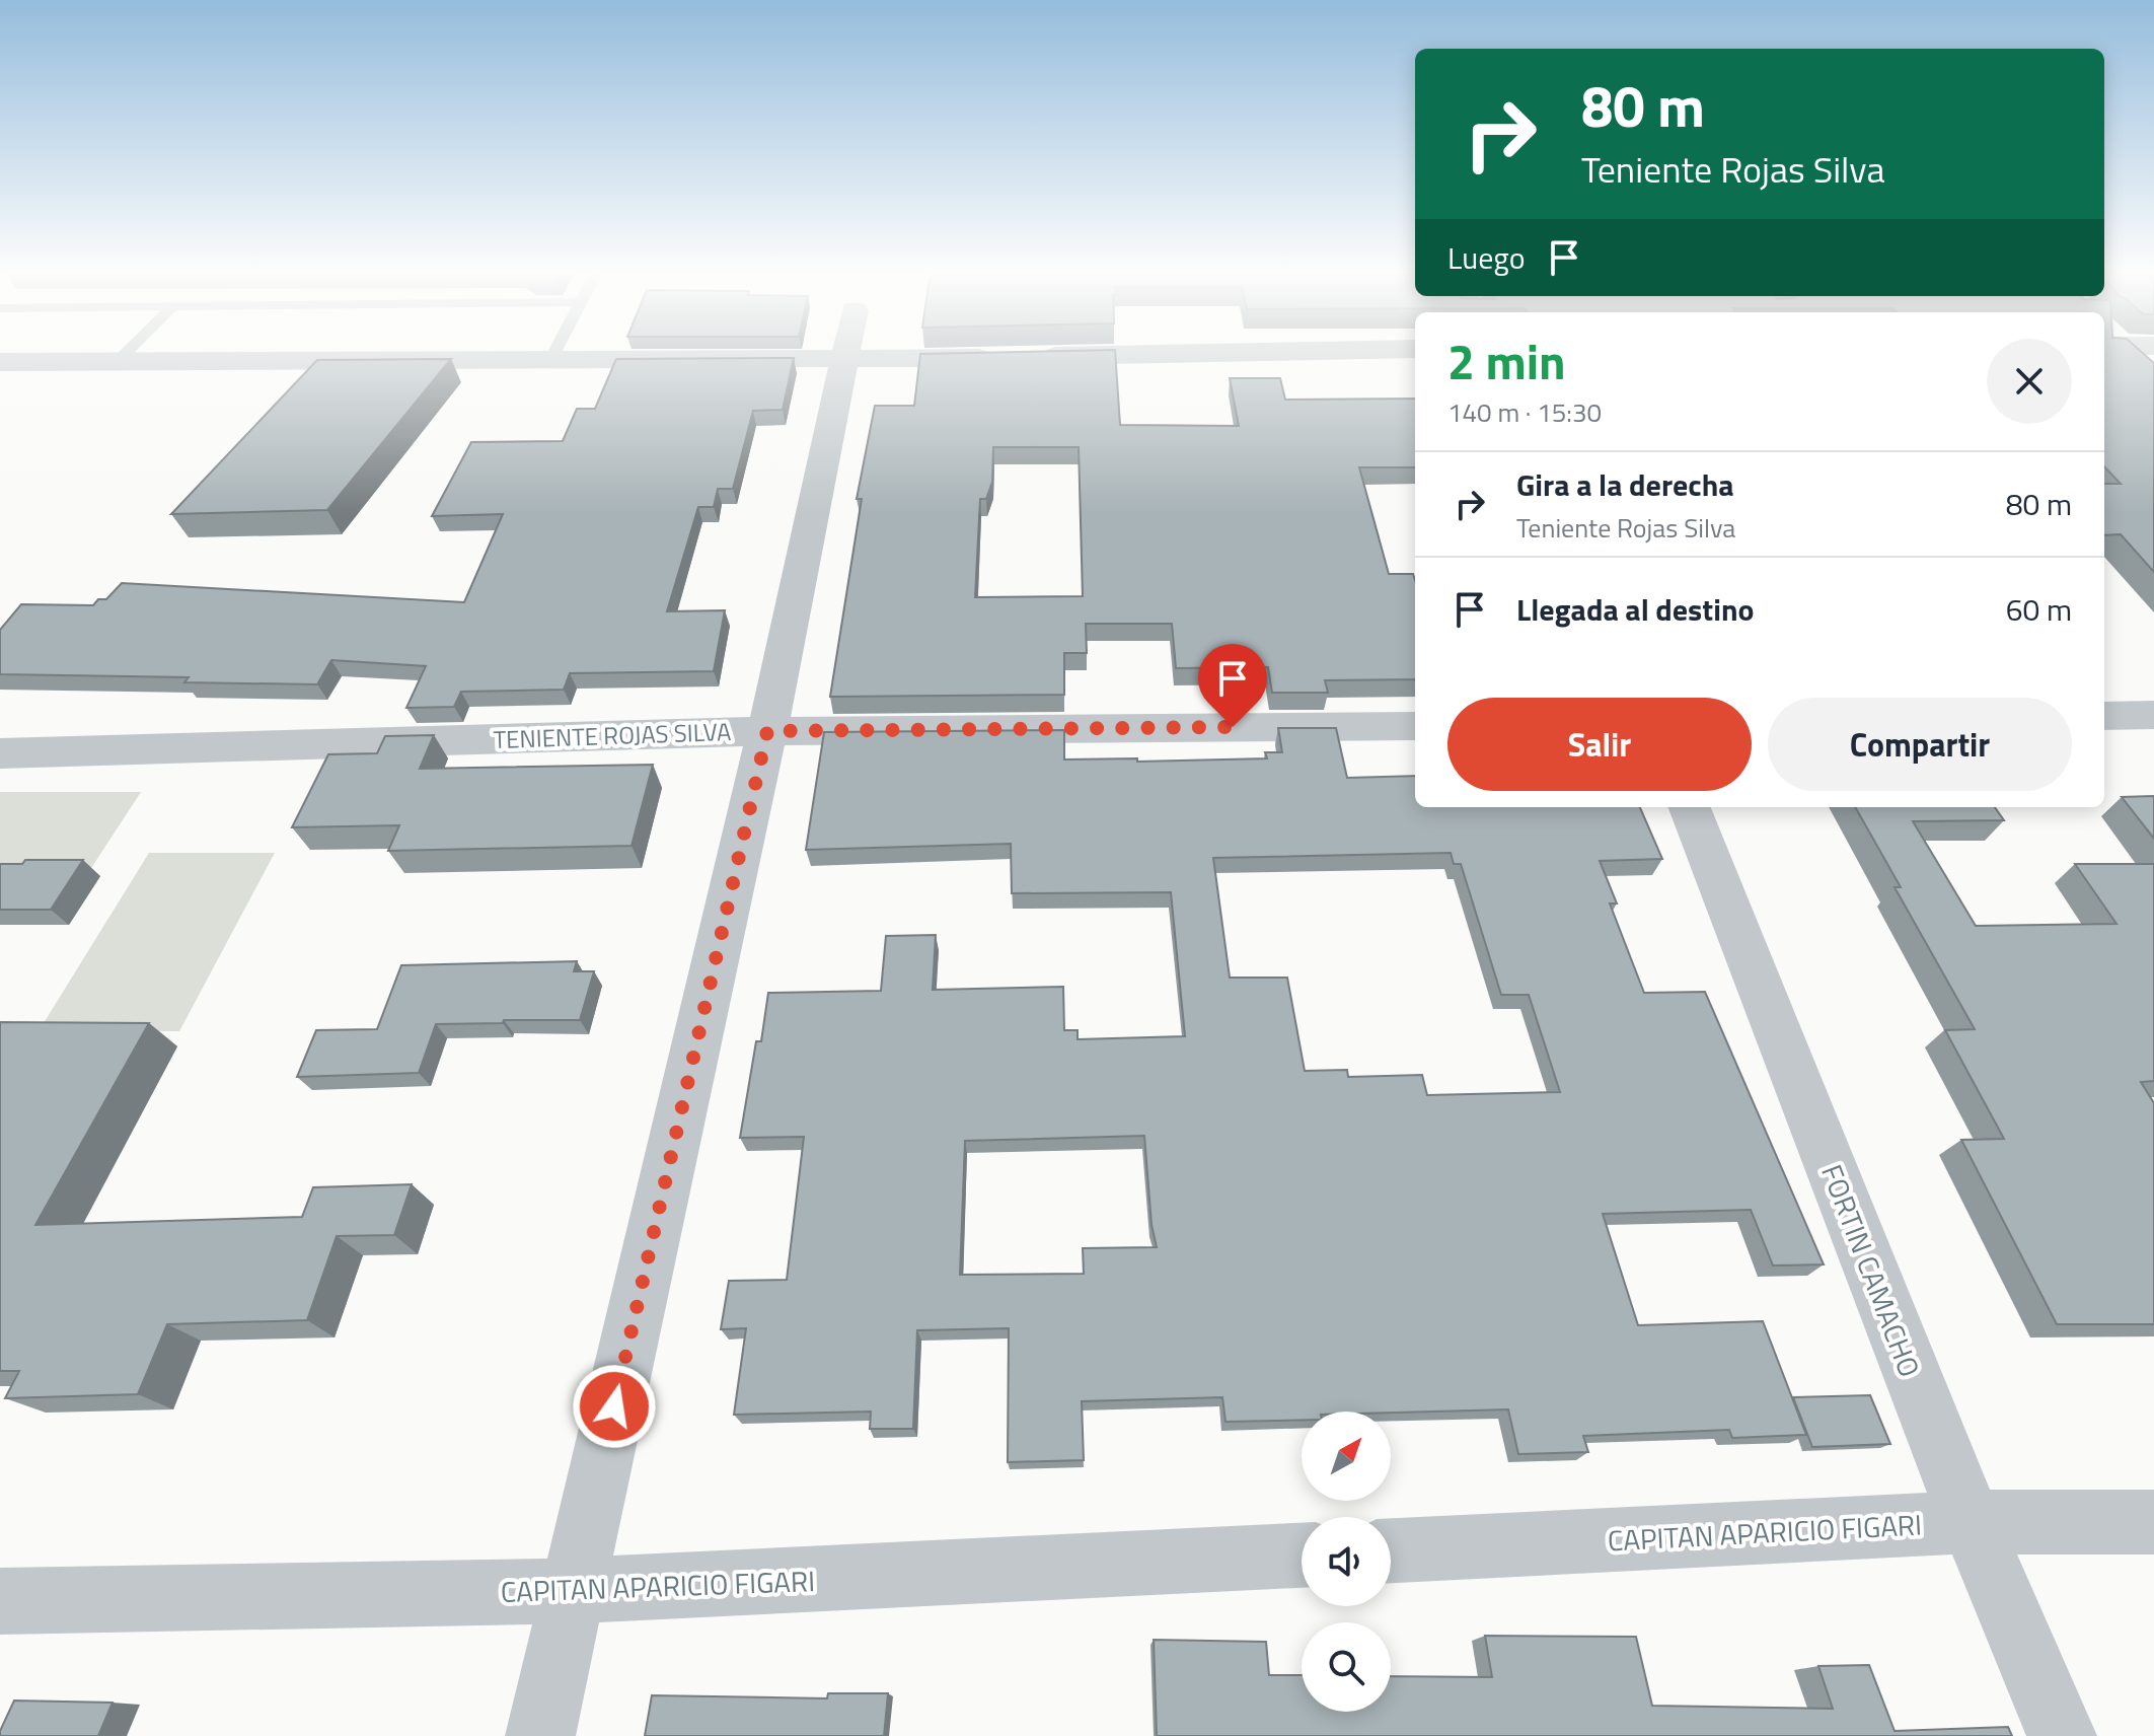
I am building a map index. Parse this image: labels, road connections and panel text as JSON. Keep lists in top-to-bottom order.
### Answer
{
  "streets": {
    "street": ["TENIENTE ROJAS SILVA", "FORTIN CAMACHO", "CAPITAN APARICIO FIGARI"]
  },
  "crossings": [
    ["FORTIN CAMACHO", "CAPITAN APARICIO FIGARI"]
  ],
  "north": "top right",
  "page": {
    "turn": ["80 m", "Teniente Rojas Silva"],
    "then": "Luego",
    "heading": ["2 min", "140 m · 15:30"],
    "list": [
      {
        "name": "Gira a la derecha",
        "note": "Teniente Rojas Silva",
        "value": "80 m"
      },
      {
        "name": "Llegada al destino",
        "value": "60 m"
      }
    ],
    "buttons": ["Salir", "Compartir"]
  }
}
